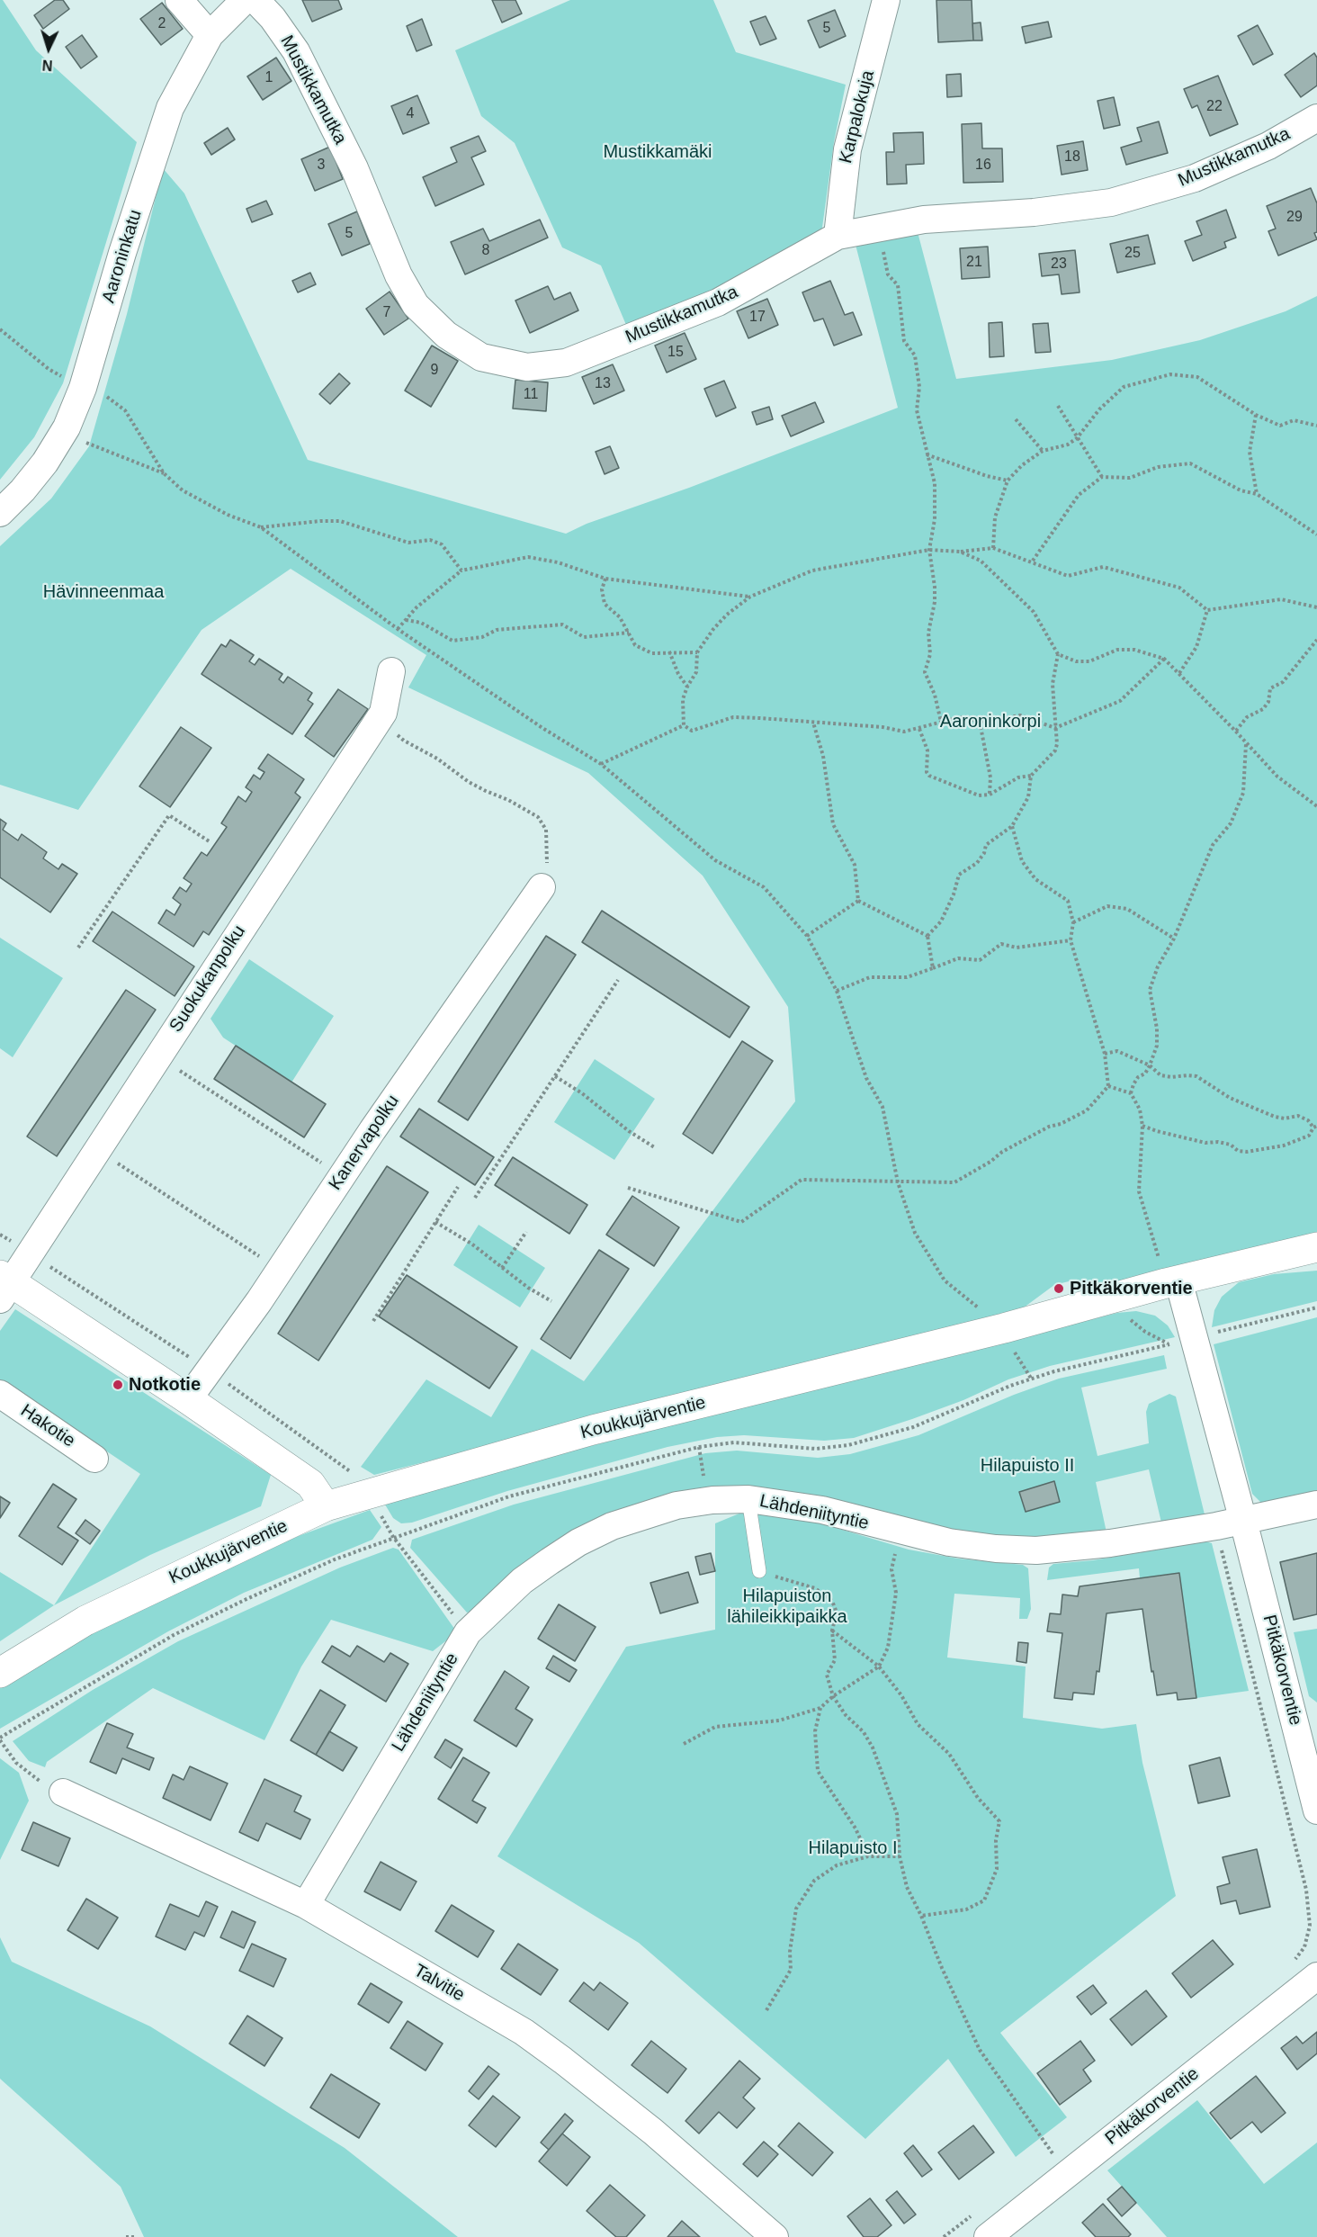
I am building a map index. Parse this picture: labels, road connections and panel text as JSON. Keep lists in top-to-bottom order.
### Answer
{
  "streets": {
    "street": [
      "Mustikkamutka",
      "Karpalokuja",
      "Aaroninkatu",
      "Suokukanpolku",
      "Kanervapolku",
      "Koukkujärventie",
      "Hakotie",
      "Lähdeniityntie",
      "Pitkäkorventie",
      "Talvitie"
    ]
  },
  "crossings": [
    ["Mustikkamutka", "Karpalokuja"],
    ["Koukkujärventie", "Pitkäkorventie"],
    ["Lähdeniityntie", "Pitkäkorventie"],
    ["Lähdeniityntie", "Talvitie"]
  ],
  "parks": [
    "Mustikkamäki",
    "Hävinneenmaa",
    "Aaroninkorpi",
    "Hilapuisto II",
    "Hilapuiston lähileikkipaikka",
    "Hilapuisto I"
  ],
  "places": ["Pitkäkorventie", "Notkotie"],
  "house_numbers": [
    "2",
    "5",
    "1",
    "22",
    "4",
    "18",
    "3",
    "16",
    "29",
    "5",
    "8",
    "25",
    "21",
    "23",
    "7",
    "17",
    "15",
    "9",
    "13",
    "11"
  ],
  "north": "bottom"
}
